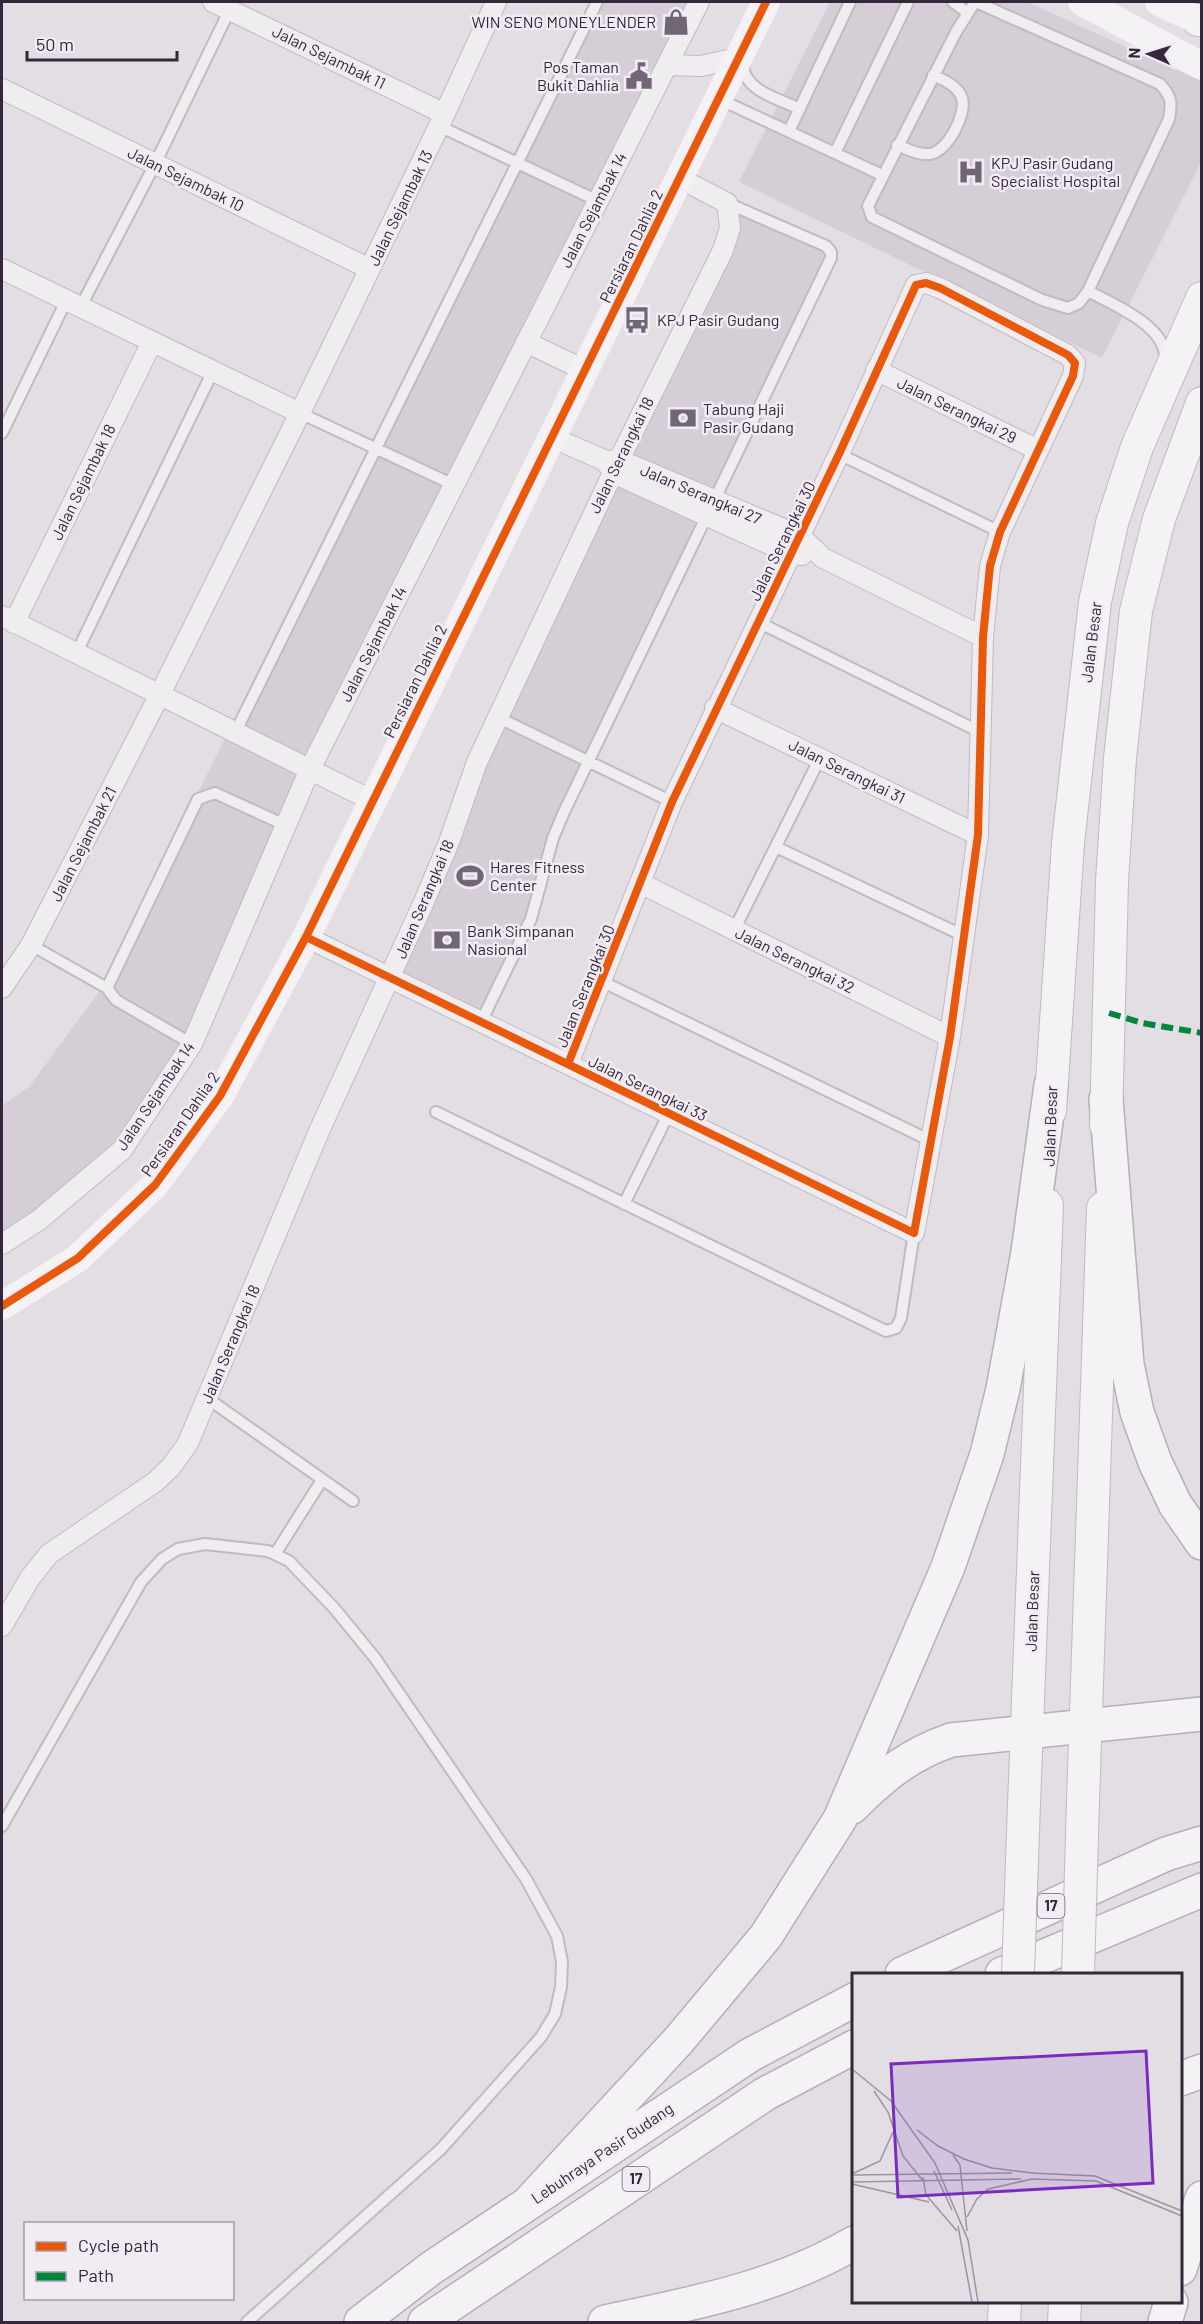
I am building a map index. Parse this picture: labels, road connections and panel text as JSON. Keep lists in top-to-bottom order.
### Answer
{
  "streets": {
    "highway": ["17", "Lebuhraya Pasir Gudang"],
    "main road": ["Jalan Besar"],
    "street": [
      "Jalan Sejambak 11",
      "Jalan Sejambak 10",
      "Jalan Sejambak 13",
      "Jalan Sejambak 14",
      "Persiaran Dahlia 2",
      "Jalan Serangkai 29",
      "Jalan Serangkai 18",
      "Jalan Sejambak 18",
      "Jalan Serangkai 27",
      "Jalan Serangkai 30",
      "Jalan Serangkai 31",
      "Jalan Sejambak 21",
      "Jalan Serangkai 32",
      "Jalan Serangkai 33"
    ]
  },
  "crossings": [
    ["Jalan Sejambak 11", "Jalan Sejambak 13"],
    ["Jalan Sejambak 10", "Jalan Sejambak 13"],
    ["Jalan Sejambak 13", "Jalan Sejambak 21"],
    ["Persiaran Dahlia 2", "Jalan Serangkai 27"],
    ["Persiaran Dahlia 2", "Jalan Serangkai 33"],
    ["Jalan Serangkai 29", "Jalan Serangkai 30"],
    ["Jalan Serangkai 18", "Jalan Serangkai 27"],
    ["Jalan Serangkai 18", "Jalan Serangkai 33"],
    ["Jalan Serangkai 27", "Jalan Serangkai 30"],
    ["Jalan Serangkai 30", "Jalan Serangkai 31"],
    ["Jalan Serangkai 30", "Jalan Serangkai 32"],
    ["Jalan Serangkai 30", "Jalan Serangkai 33"]
  ],
  "places": {
    "shop": ["WIN SENG MONEYLENDER"],
    "public building": ["Pos Taman Bukit Dahlia"],
    "hospital": ["KPJ Pasir Gudang Specialist Hospital"],
    "bus stop": ["KPJ Pasir Gudang"],
    "bank": ["Tabung Haji Pasir Gudang", "Bank Simpanan Nasional"],
    "sports": ["Hares Fitness Center"]
  },
  "legend": ["Cycle path", "Path"],
  "scale_bar": "50 m",
  "north": "left"
}
